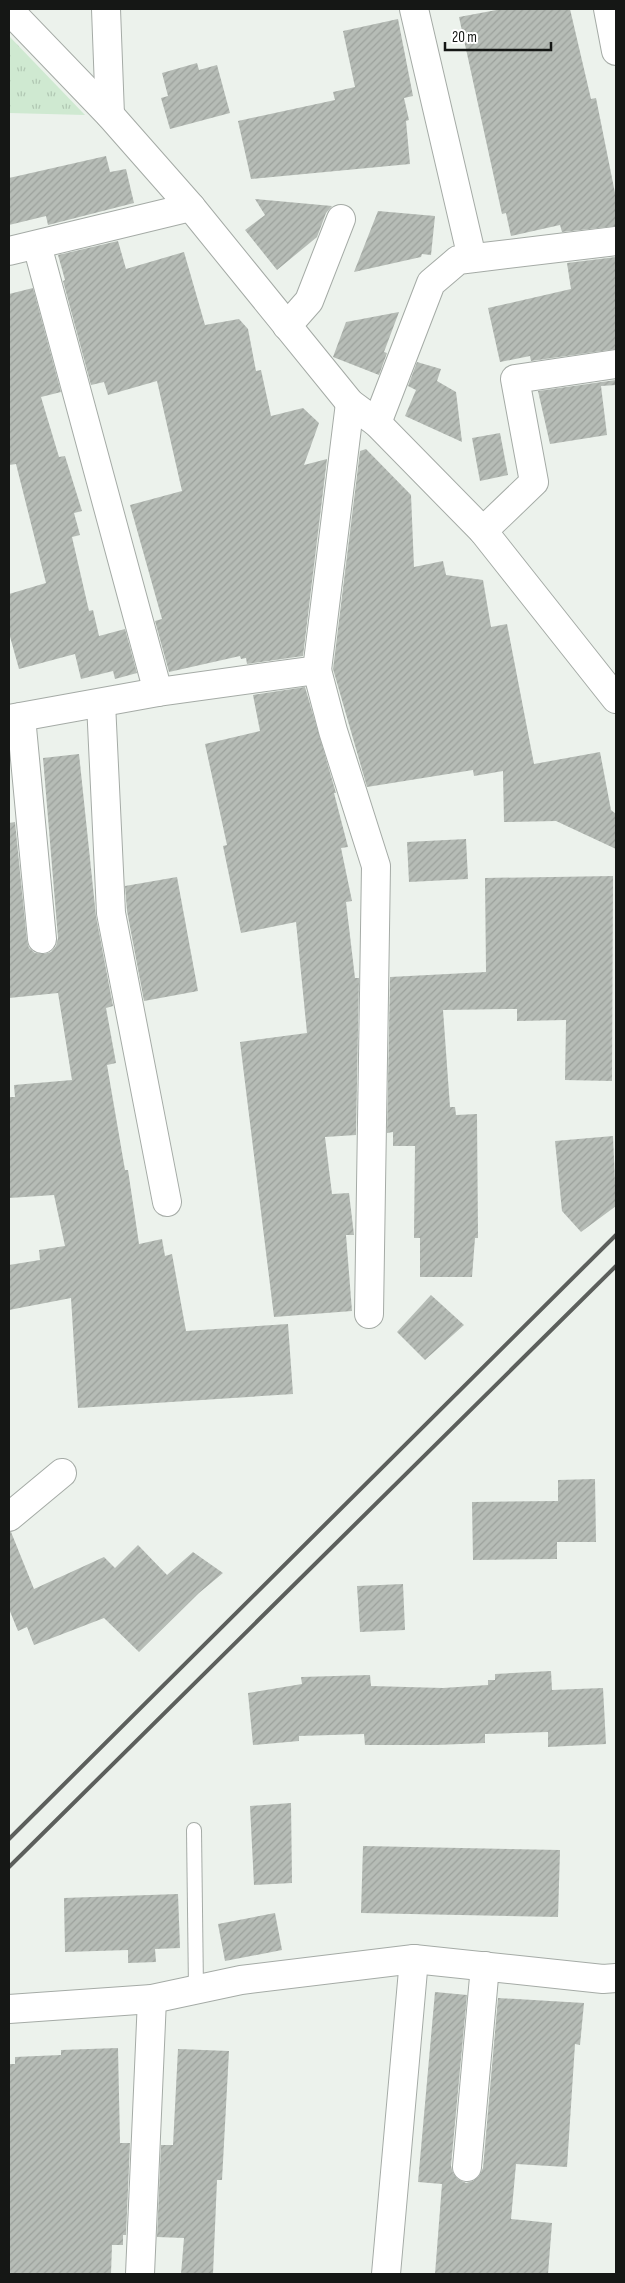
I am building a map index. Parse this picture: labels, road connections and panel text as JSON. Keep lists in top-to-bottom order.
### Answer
{
  "scale_bar": "20 m"
}
